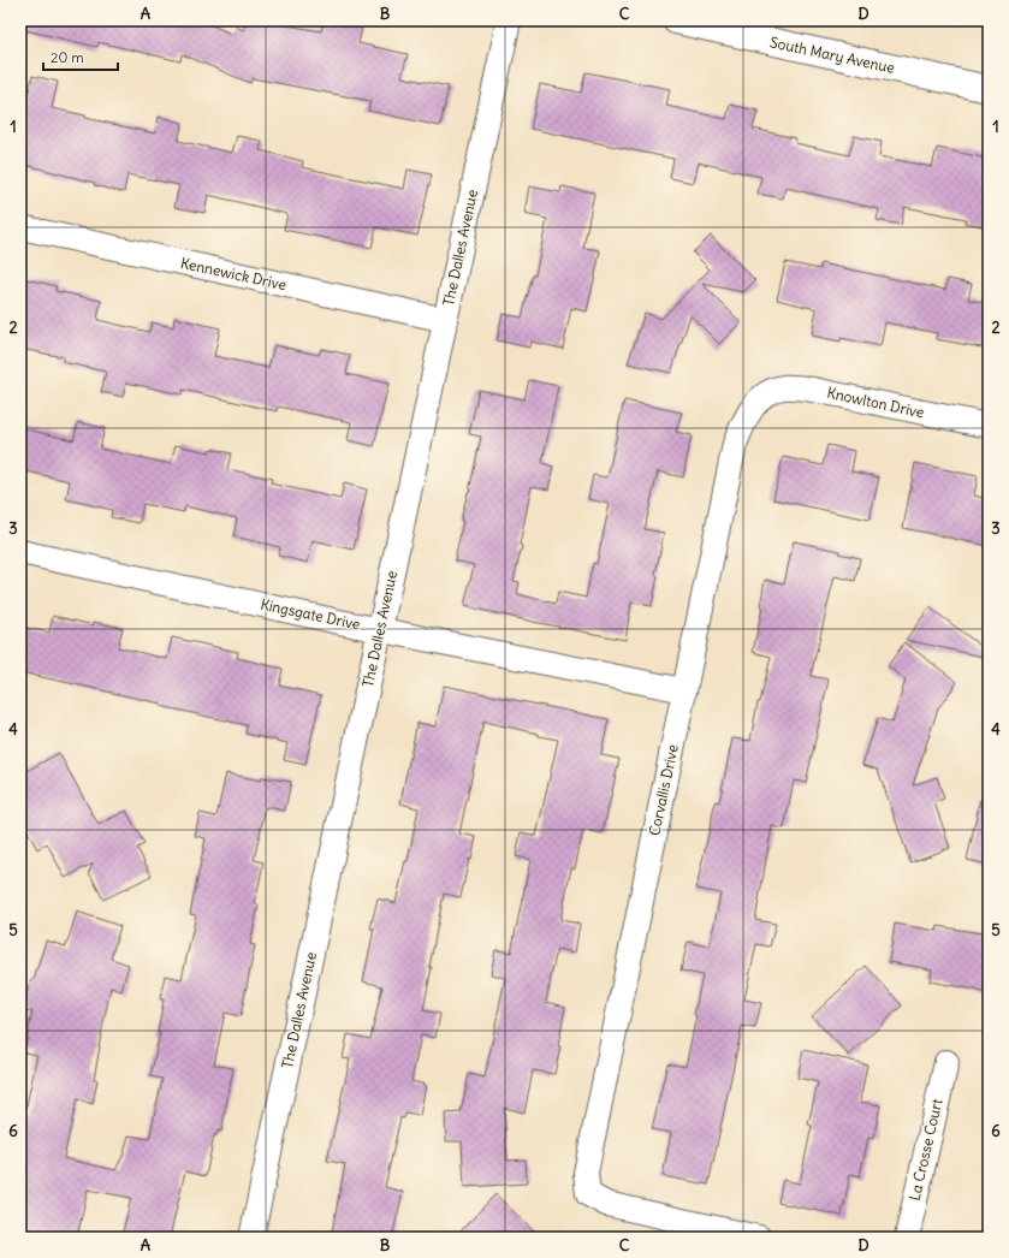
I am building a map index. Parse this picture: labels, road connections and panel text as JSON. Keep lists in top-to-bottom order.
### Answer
{
  "streets": {
    "main road": ["South Mary Avenue"],
    "street": [
      "The Dalles Avenue",
      "Kennewick Drive",
      "Knowlton Drive",
      "Kingsgate Drive",
      "Corvallis Drive",
      "La Crosse Court"
    ]
  },
  "crossings": [
    ["The Dalles Avenue", "Kennewick Drive"],
    ["The Dalles Avenue", "Kingsgate Drive"],
    ["Knowlton Drive", "Corvallis Drive"],
    ["Kingsgate Drive", "Corvallis Drive"]
  ],
  "scale_bar": "20 m",
  "grid": {
    "columns": [
      "A",
      "B",
      "C",
      "D"
    ],
    "rows": [
      "1",
      "2",
      "3",
      "4",
      "5",
      "6"
    ]
  }
}
